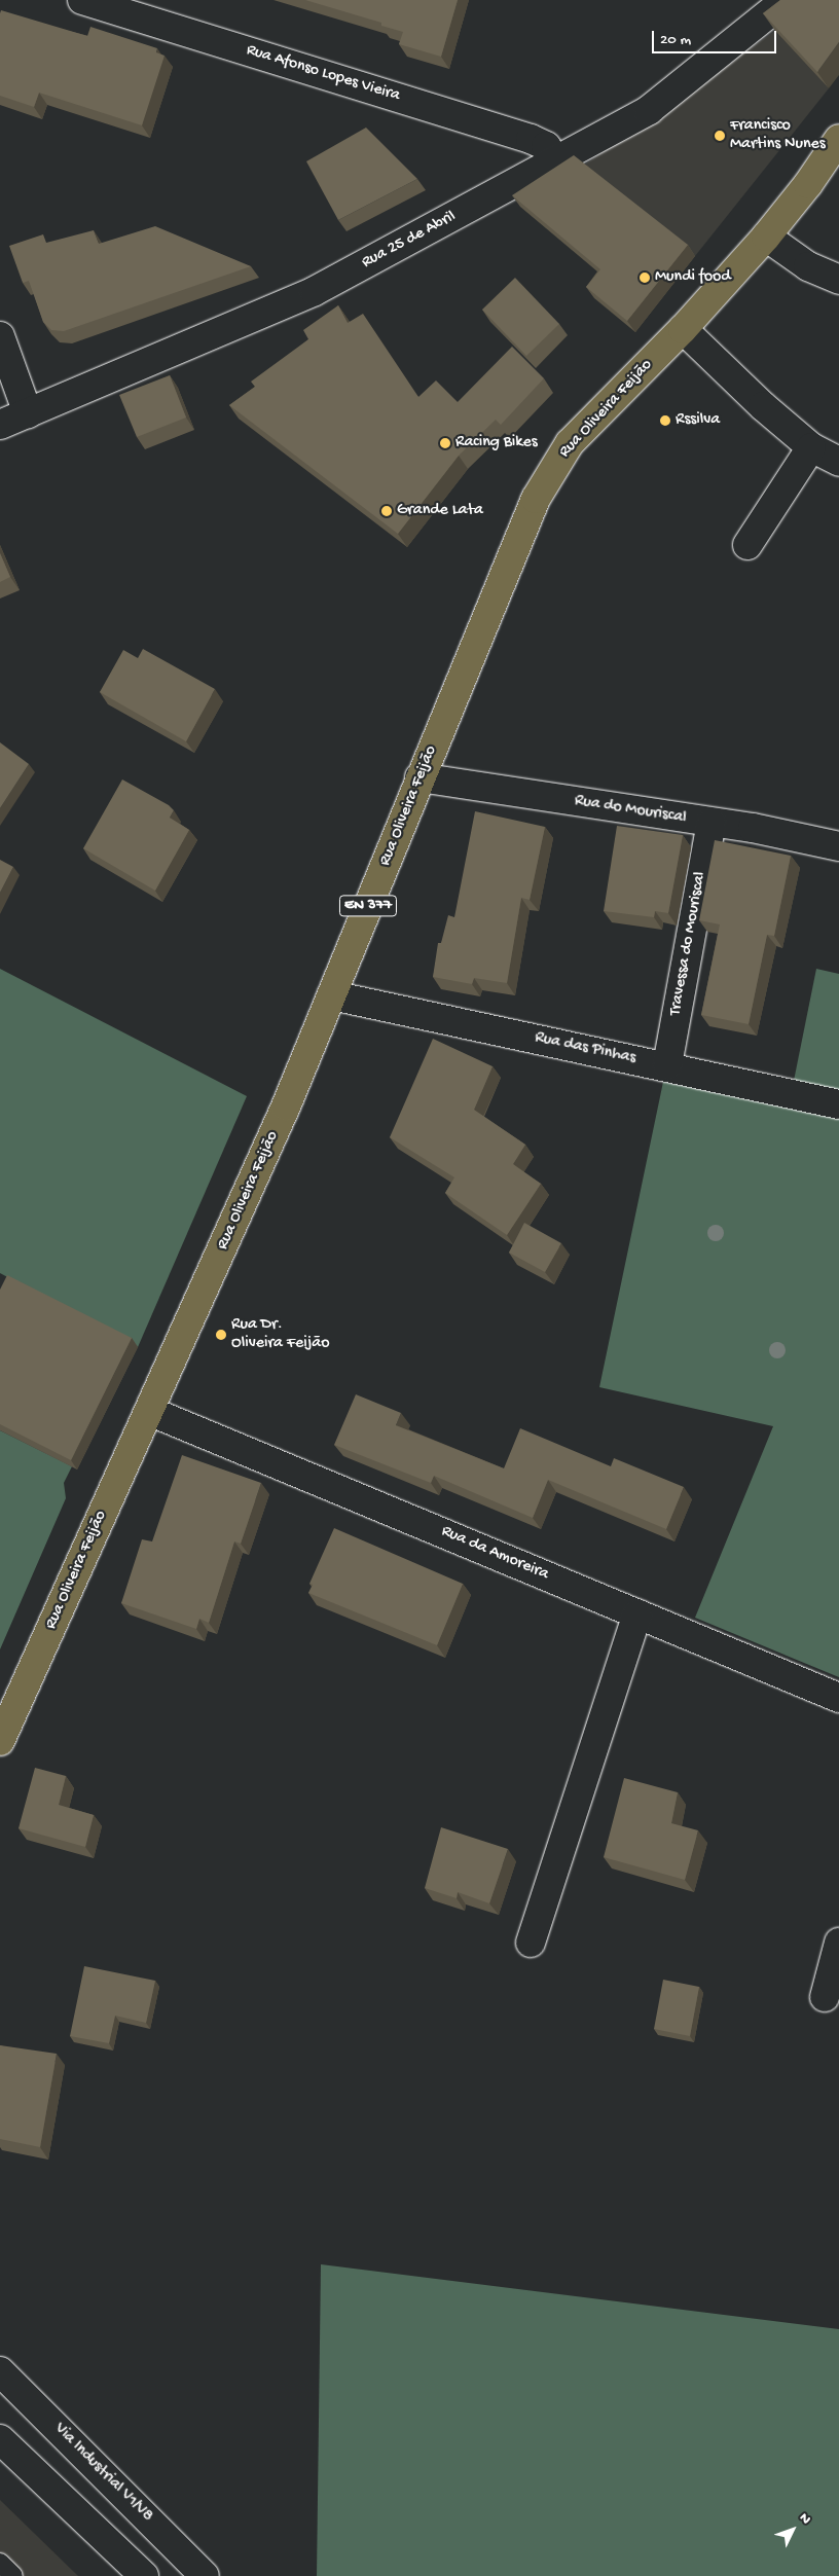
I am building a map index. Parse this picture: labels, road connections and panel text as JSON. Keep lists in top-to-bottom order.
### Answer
{
  "streets": {
    "main road": ["Rua Oliveira Feijão", "EN 377"],
    "street": [
      "Rua Afonso Lopes Vieira",
      "Rua 25 de Abril",
      "Rua do Mouriscal",
      "Travessa do Mouriscal",
      "Rua das Pinhas",
      "Rua da Amoreira",
      "Via Industrial V1/V8"
    ]
  },
  "crossings": [
    ["Rua Afonso Lopes Vieira", "Rua 25 de Abril"],
    ["Rua Oliveira Feijão", "Rua do Mouriscal"],
    ["Rua Oliveira Feijão", "Rua das Pinhas"],
    ["Rua Oliveira Feijão", "Rua da Amoreira"],
    ["Rua do Mouriscal", "Travessa do Mouriscal"],
    ["Travessa do Mouriscal", "Rua das Pinhas"]
  ],
  "places": [
    "Francisco Martins Nunes",
    "Mundi food",
    "Rssilva",
    "Racing Bikes",
    "Grande Lata",
    "Rua Dr. Oliveira Feijão"
  ],
  "scale_bar": "20 m",
  "north": "top right"
}
